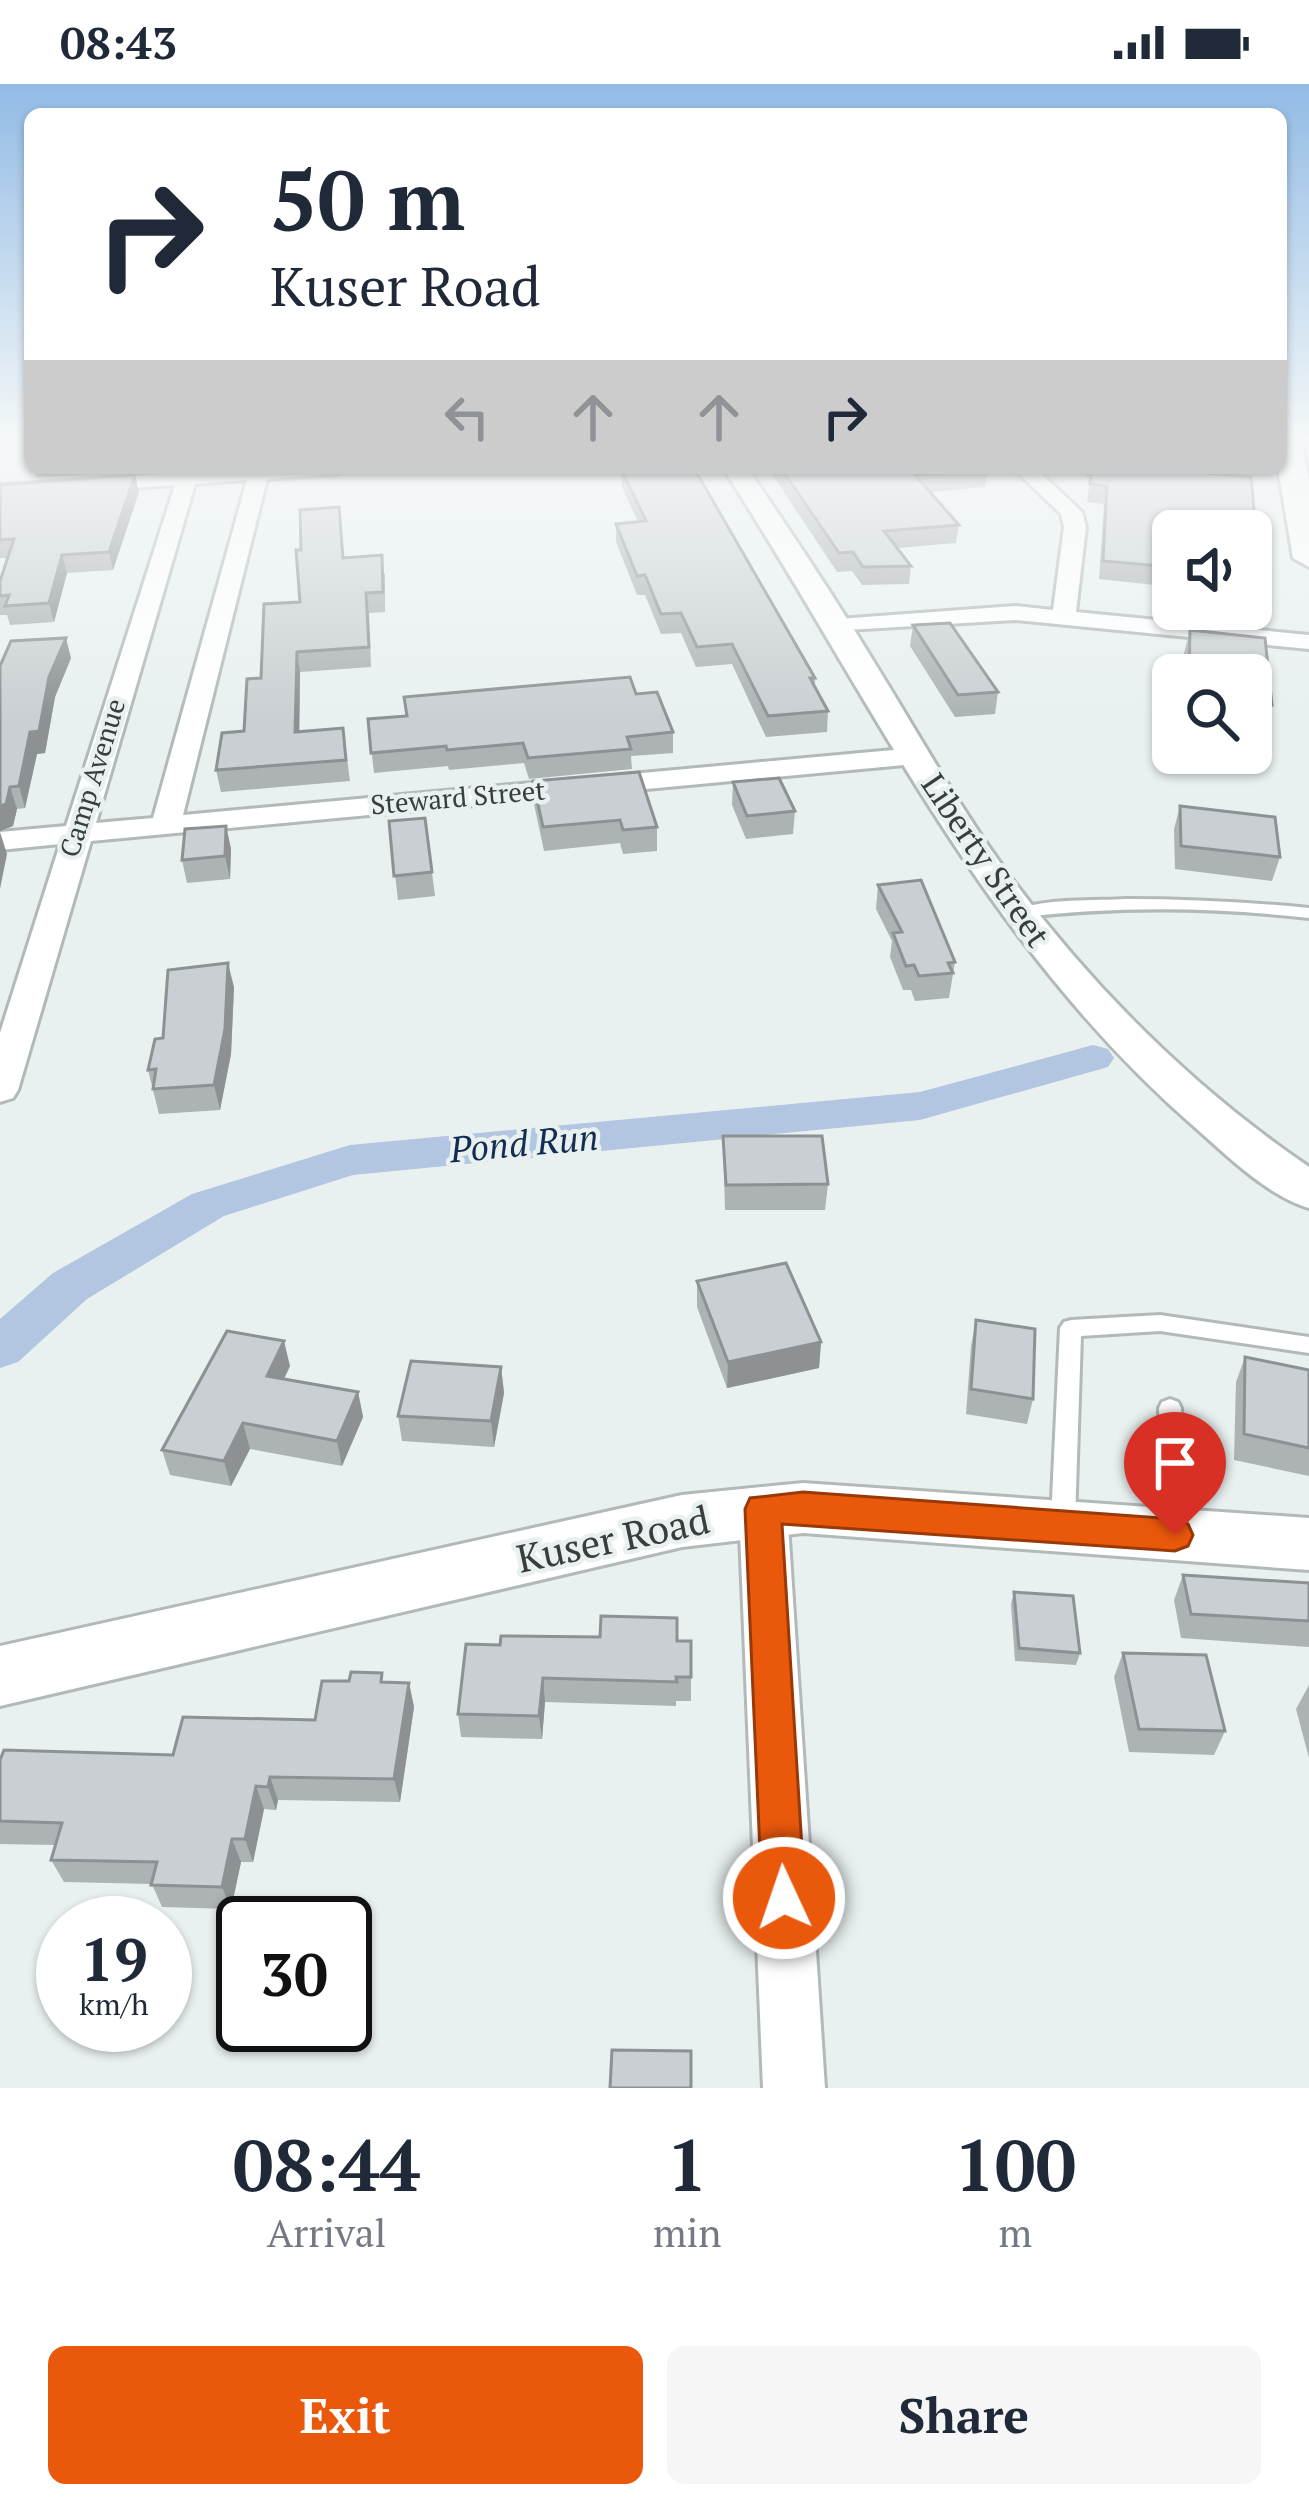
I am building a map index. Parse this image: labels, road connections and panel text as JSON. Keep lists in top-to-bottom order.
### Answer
{
  "streets": {
    "street": [
      "Camp Avenue",
      "Steward Street",
      "Liberty Street",
      "Kuser Road"
    ]
  },
  "crossings": [
    ["Camp Avenue", "Steward Street"],
    ["Steward Street", "Liberty Street"]
  ],
  "water": ["Pond Run"],
  "page": {
    "status": "08:43",
    "turn": ["50 m", "Kuser Road"],
    "speed": "19 km/h",
    "limit": "30",
    "eta": [
      "08:44",
      "Arrival",
      "1",
      "min",
      "100",
      "m"
    ],
    "buttons": ["Exit", "Share"]
  }
}
